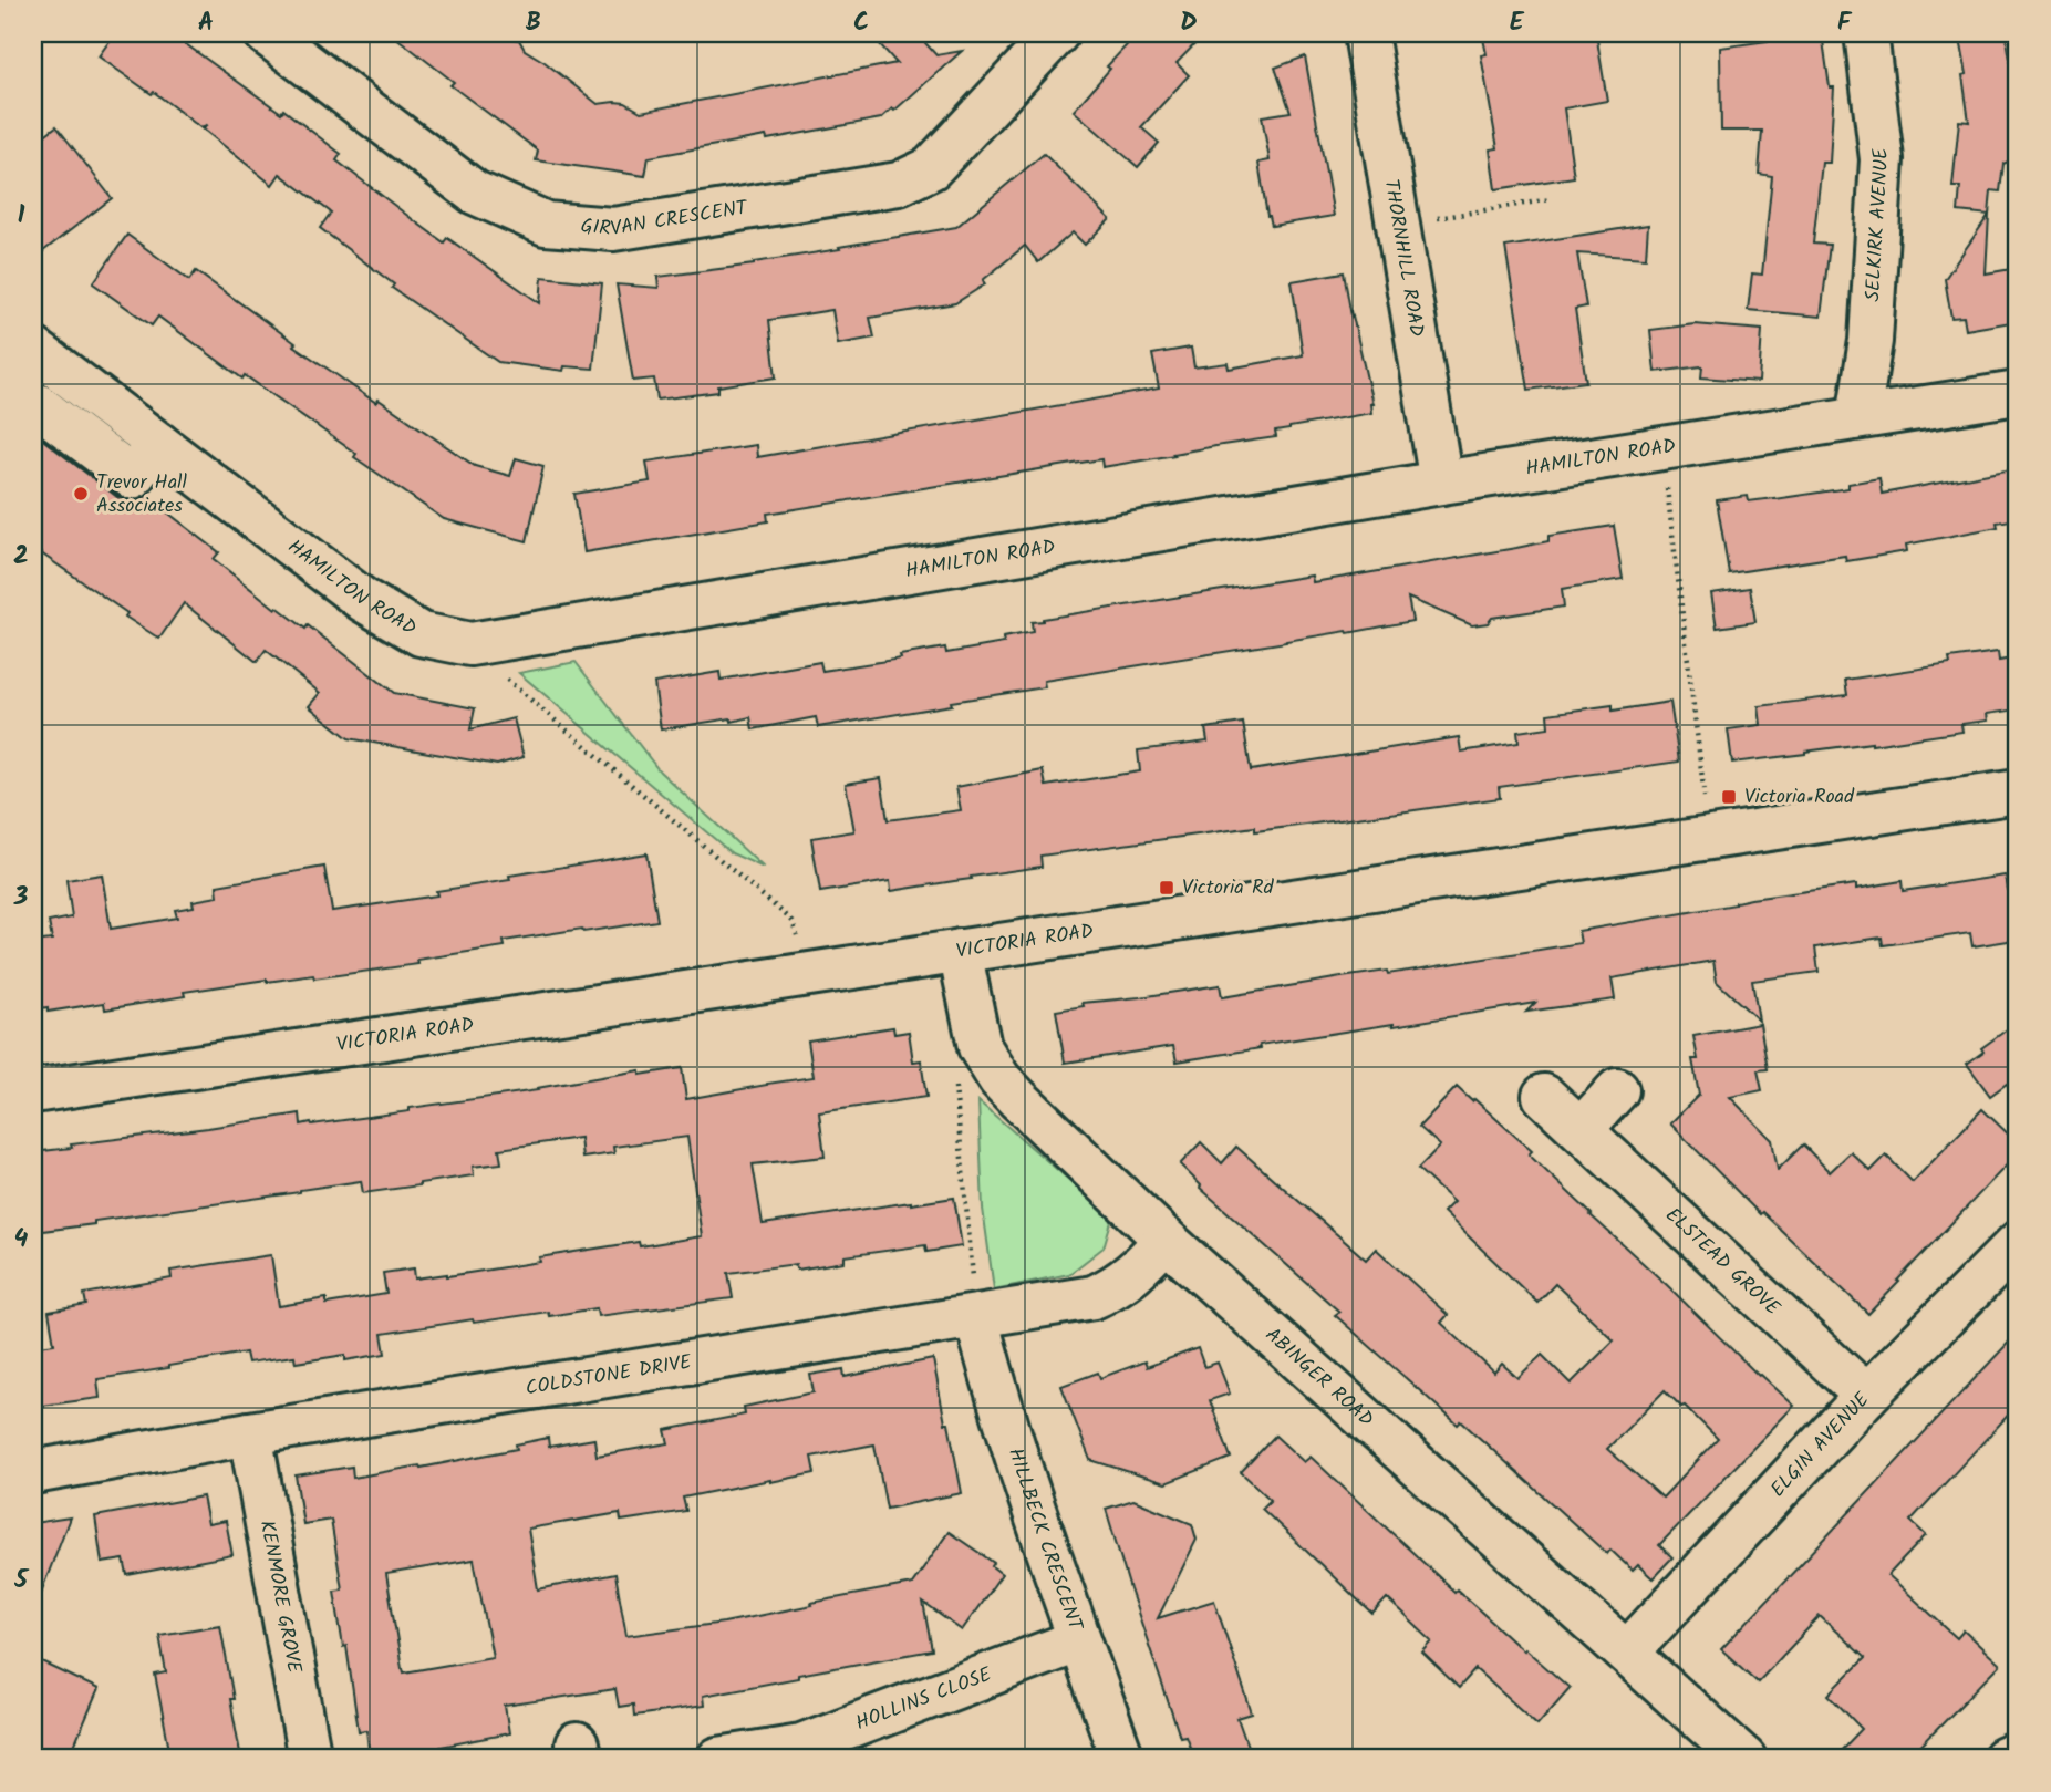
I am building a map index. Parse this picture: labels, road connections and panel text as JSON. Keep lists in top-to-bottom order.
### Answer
{
  "streets": {
    "street": [
      "GIRVAN CRESCENT",
      "SELKIRK AVENUE",
      "THORNHILL ROAD",
      "HAMILTON ROAD",
      "VICTORIA ROAD",
      "ELSTEAD GROVE",
      "COLDSTONE DRIVE",
      "ABINGER ROAD",
      "ELGIN AVENUE",
      "HILLBECK CRESCENT",
      "KENMORE GROVE",
      "HOLLINS CLOSE"
    ]
  },
  "crossings": [
    ["SELKIRK AVENUE", "HAMILTON ROAD"],
    ["THORNHILL ROAD", "HAMILTON ROAD"],
    ["VICTORIA ROAD", "ABINGER ROAD"],
    ["ELSTEAD GROVE", "ELGIN AVENUE"],
    ["COLDSTONE DRIVE", "ABINGER ROAD"],
    ["COLDSTONE DRIVE", "HILLBECK CRESCENT"],
    ["COLDSTONE DRIVE", "KENMORE GROVE"],
    ["ABINGER ROAD", "ELGIN AVENUE"],
    ["HILLBECK CRESCENT", "HOLLINS CLOSE"]
  ],
  "places": {
    "other": ["Trevor Hall Associates"],
    "transit": ["Victoria Road", "Victoria Rd"]
  },
  "grid": {
    "columns": [
      "A",
      "B",
      "C",
      "D",
      "E",
      "F"
    ],
    "rows": [
      "1",
      "2",
      "3",
      "4",
      "5"
    ]
  }
}
